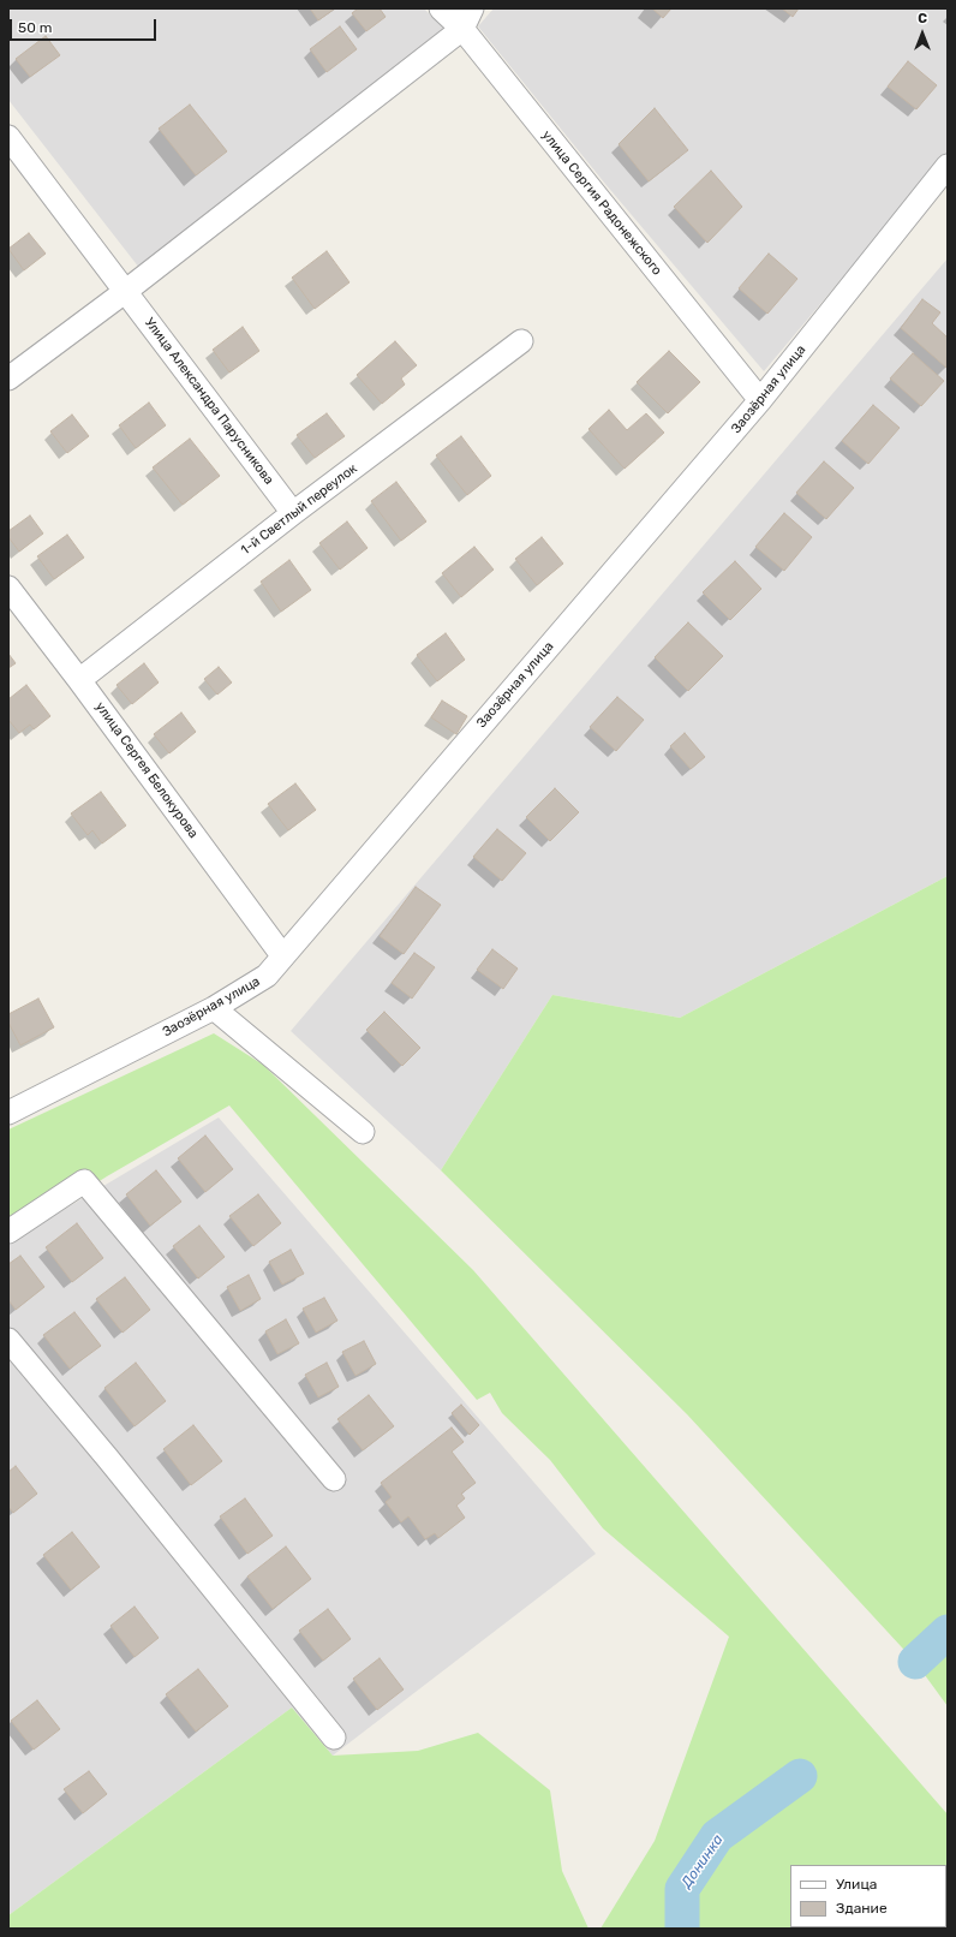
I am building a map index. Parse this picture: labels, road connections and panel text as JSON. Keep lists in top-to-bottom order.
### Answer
{
  "streets": {
    "street": [
      "улица Сергия Радонежского",
      "Заозёрная улица",
      "Улица Александра Парусникова",
      "1-й Светлый переулок",
      "улица Сергея Белокурова"
    ]
  },
  "crossings": [
    ["улица Сергия Радонежского", "Заозёрная улица"],
    ["Заозёрная улица", "улица Сергея Белокурова"],
    ["Улица Александра Парусникова", "1-й Светлый переулок"],
    ["1-й Светлый переулок", "улица Сергея Белокурова"]
  ],
  "water": ["Донинка"],
  "legend": ["Улица", "Здание"],
  "scale_bar": "50 m",
  "north": "top"
}
